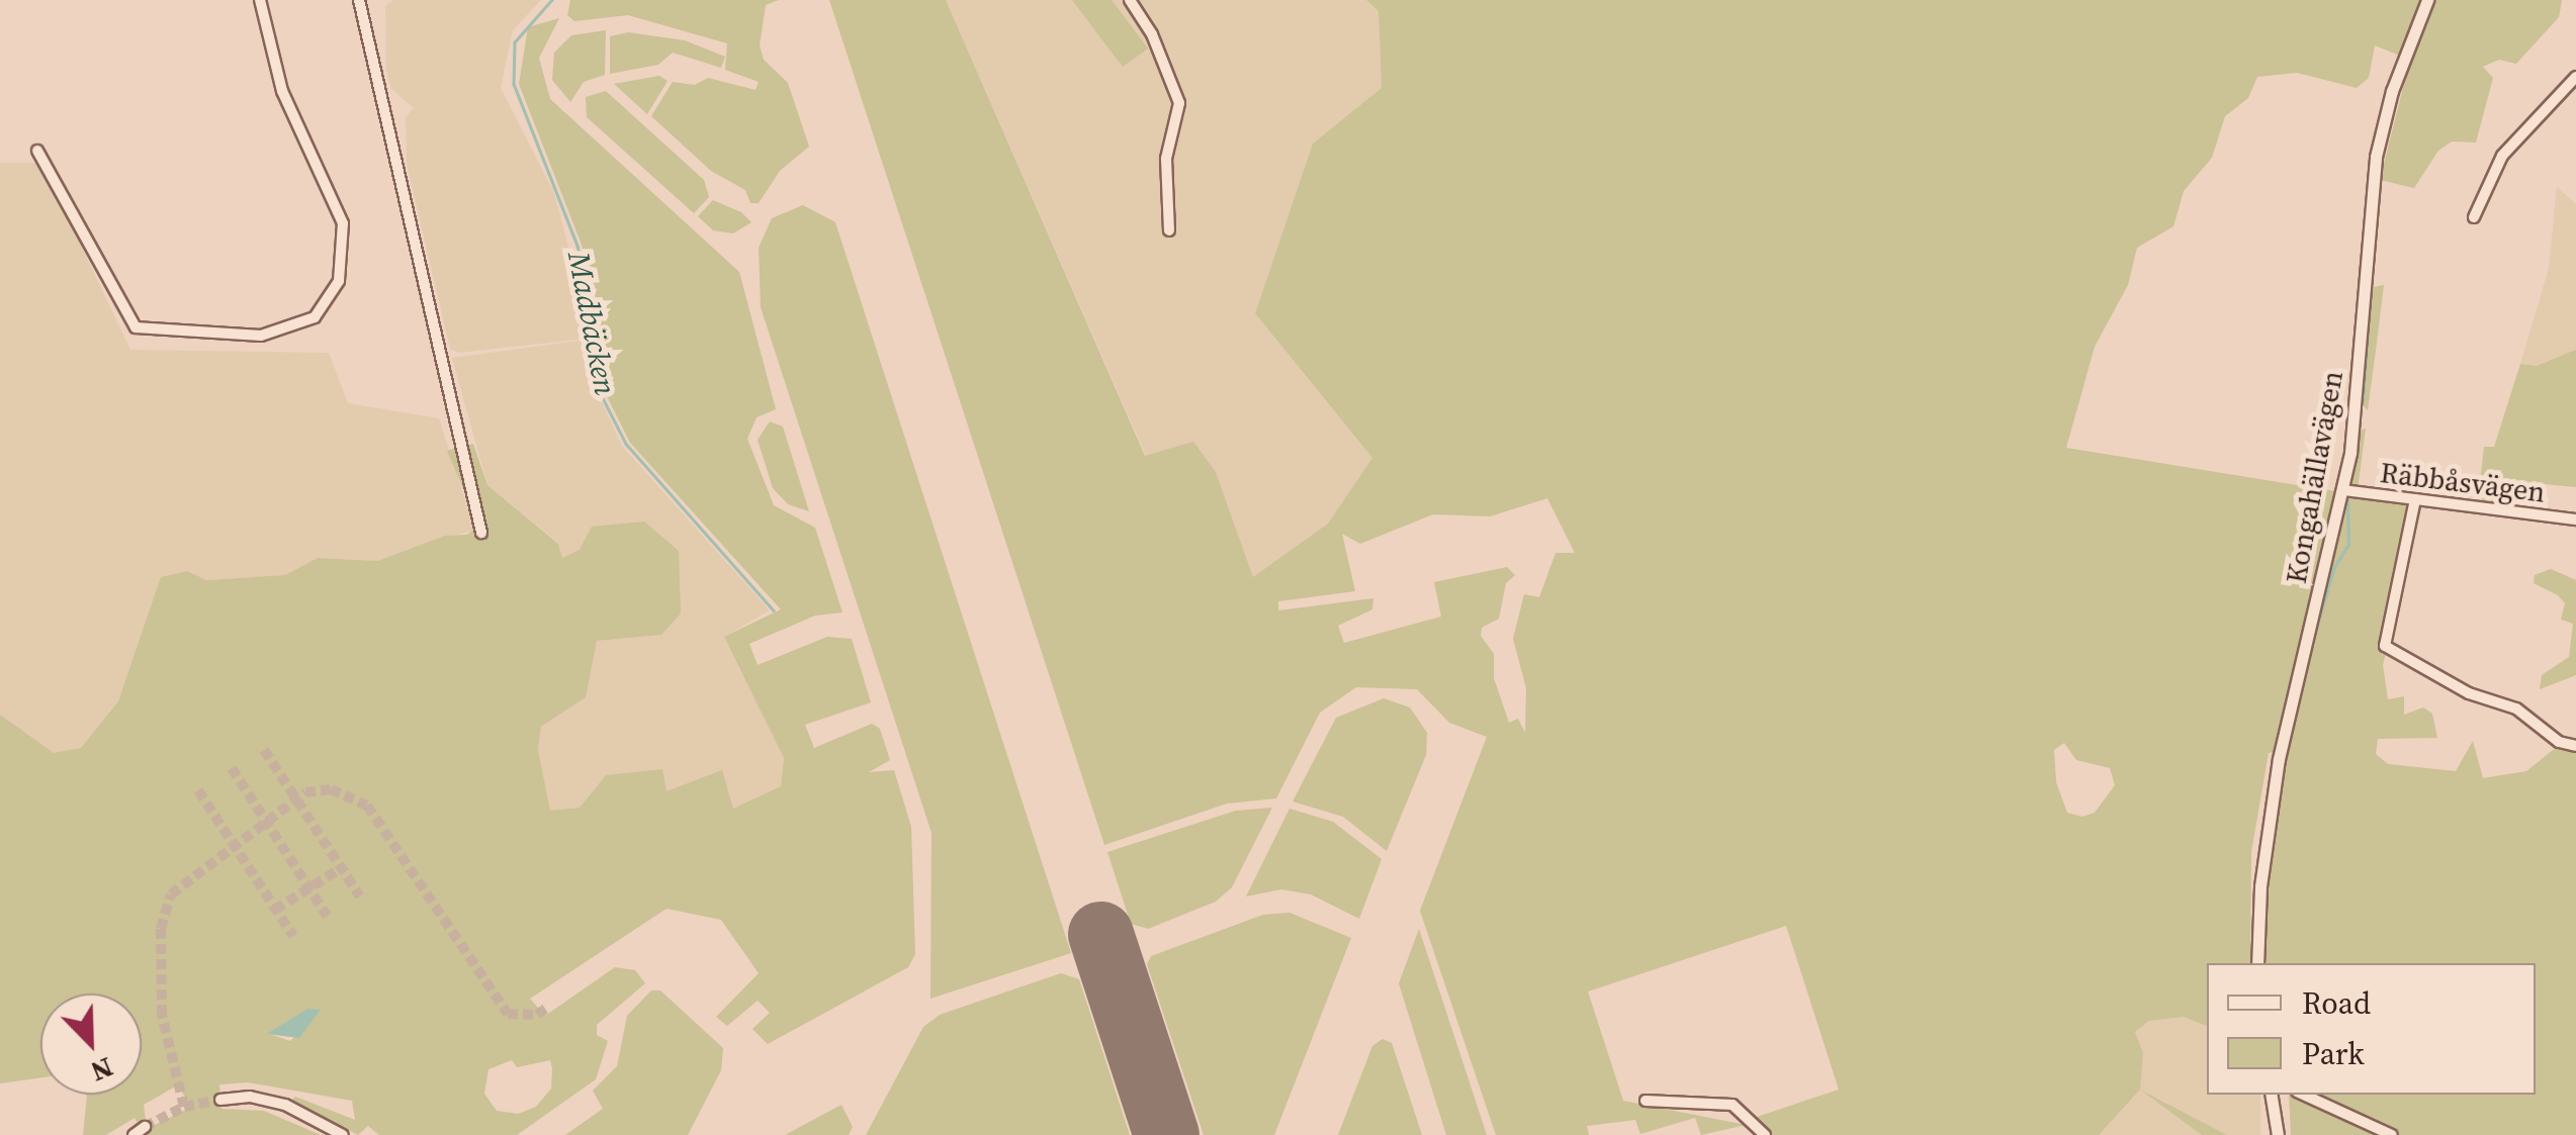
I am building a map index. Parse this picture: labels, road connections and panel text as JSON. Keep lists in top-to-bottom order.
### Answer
{
  "streets": {
    "street": ["Kongahällavägen", "Räbbåsvägen"]
  },
  "crossings": [
    ["Kongahällavägen", "Räbbåsvägen"]
  ],
  "water": ["Madbäcken"],
  "legend": ["Road", "Park"],
  "north": "bottom right"
}
